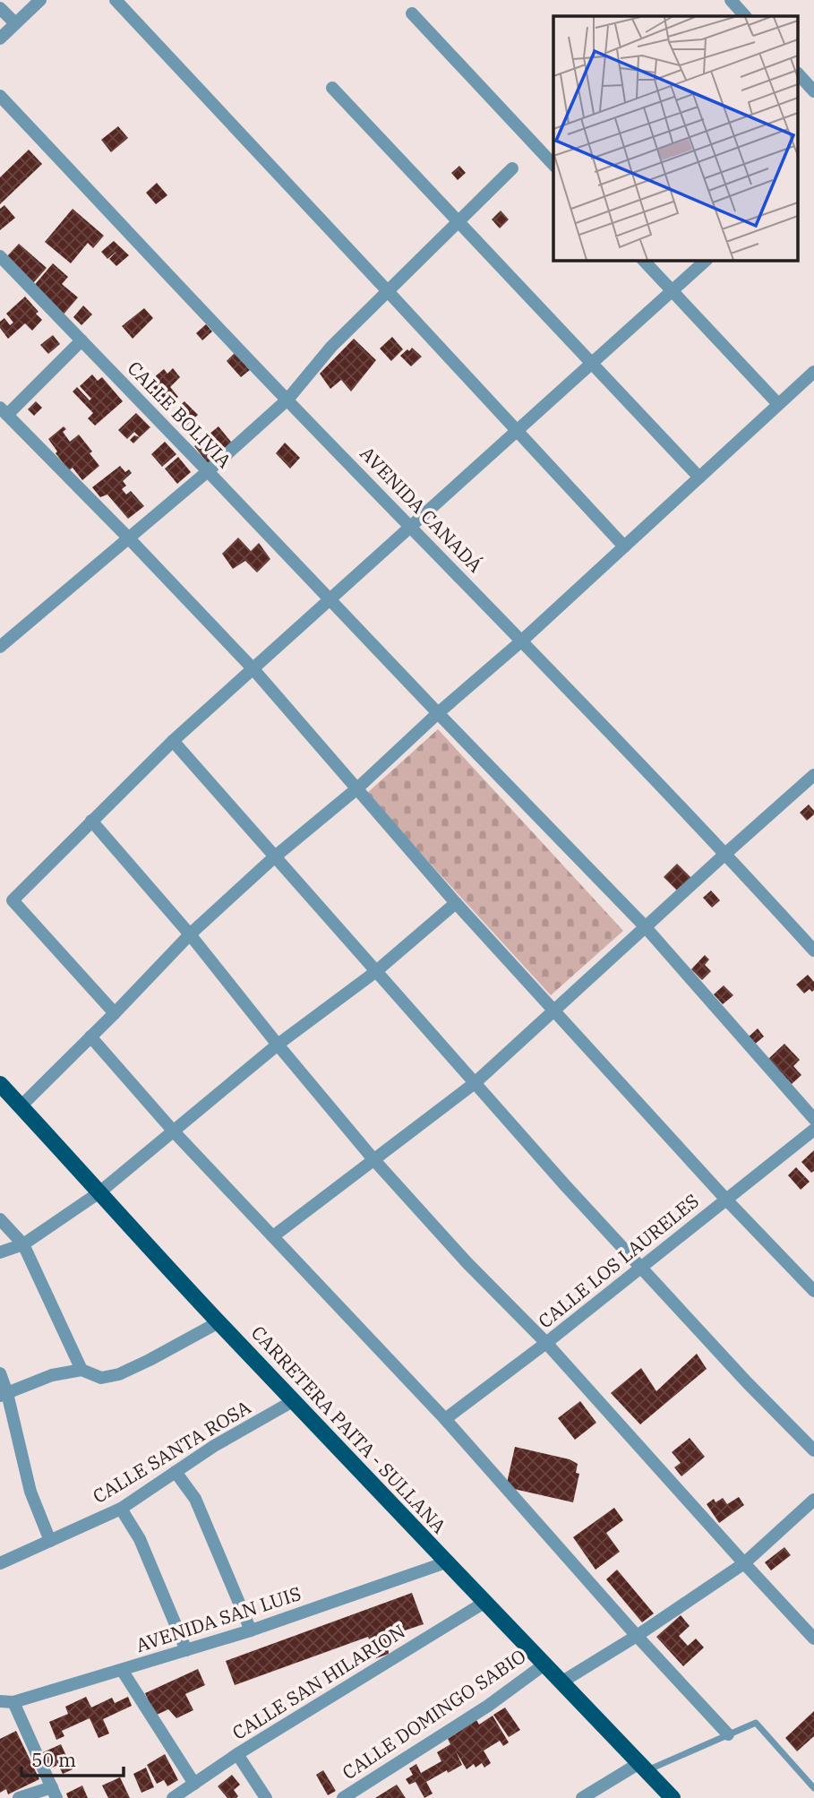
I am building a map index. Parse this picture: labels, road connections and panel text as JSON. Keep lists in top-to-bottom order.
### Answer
{
  "streets": {
    "main road": ["CARRETERA PAITA - SULLANA"],
    "street": [
      "CALLE BOLIVIA",
      "AVENIDA CANADÁ",
      "CALLE LOS LAURELES",
      "CALLE SANTA ROSA",
      "AVENIDA SAN LUIS",
      "CALLE SAN HILARION",
      "CALLE DOMINGO SABIO"
    ]
  },
  "crossings": [
    ["CARRETERA PAITA - SULLANA", "CALLE SANTA ROSA"],
    ["CARRETERA PAITA - SULLANA", "AVENIDA SAN LUIS"],
    ["CARRETERA PAITA - SULLANA", "CALLE SAN HILARION"],
    ["CARRETERA PAITA - SULLANA", "CALLE DOMINGO SABIO"]
  ],
  "scale_bar": "50 m"
}
